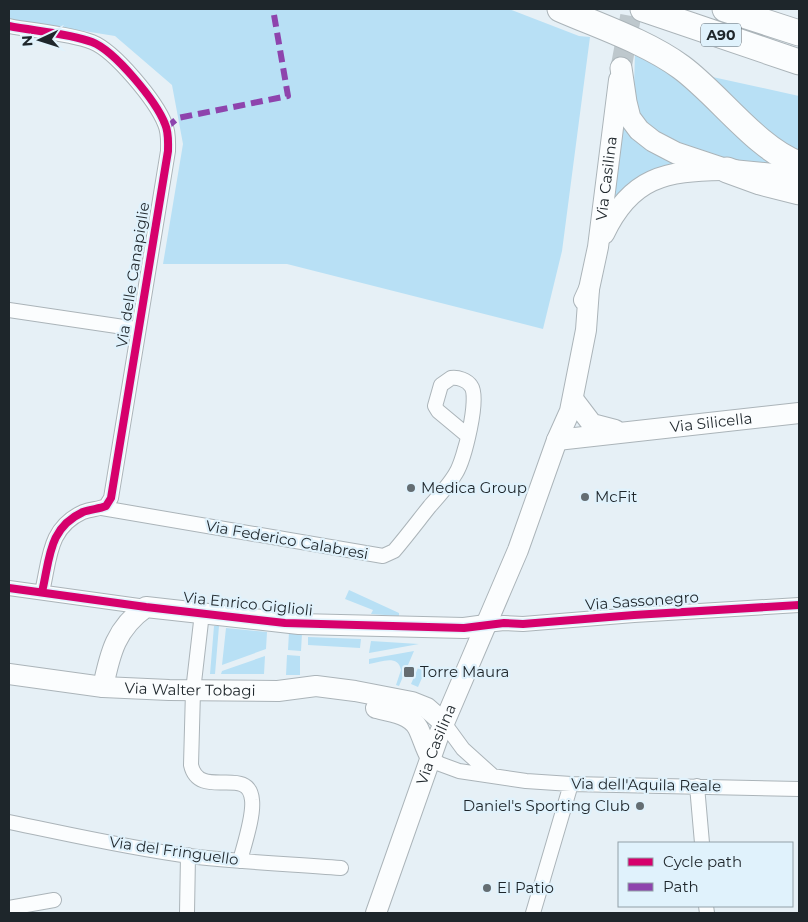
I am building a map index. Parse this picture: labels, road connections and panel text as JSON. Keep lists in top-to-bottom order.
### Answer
{
  "streets": {
    "highway": ["A90"],
    "street": [
      "Via Casilina",
      "Via delle Canapiglie",
      "Via Silicella",
      "Via Federico Calabresi",
      "Via Sassonegro",
      "Via Enrico Giglioli",
      "Via Walter Tobagi",
      "Via dell'Aquila Reale",
      "Via del Fringuello"
    ]
  },
  "crossings": [
    ["Via Casilina", "Via Silicella"],
    ["Via Casilina", "Via Sassonegro"],
    ["Via Casilina", "Via Enrico Giglioli"],
    ["Via Casilina", "Via Walter Tobagi"],
    ["Via Casilina", "Via dell'Aquila Reale"],
    ["Via delle Canapiglie", "Via Federico Calabresi"],
    ["Via Sassonegro", "Via Enrico Giglioli"],
    ["Via Enrico Giglioli", "Via Walter Tobagi"],
    ["Via Walter Tobagi", "Via dell'Aquila Reale"]
  ],
  "places": {
    "other": [
      "Medica Group",
      "McFit",
      "Daniel's Sporting Club",
      "El Patio"
    ],
    "transit": ["Torre Maura"]
  },
  "legend": ["Cycle path", "Path"],
  "north": "left"
}
